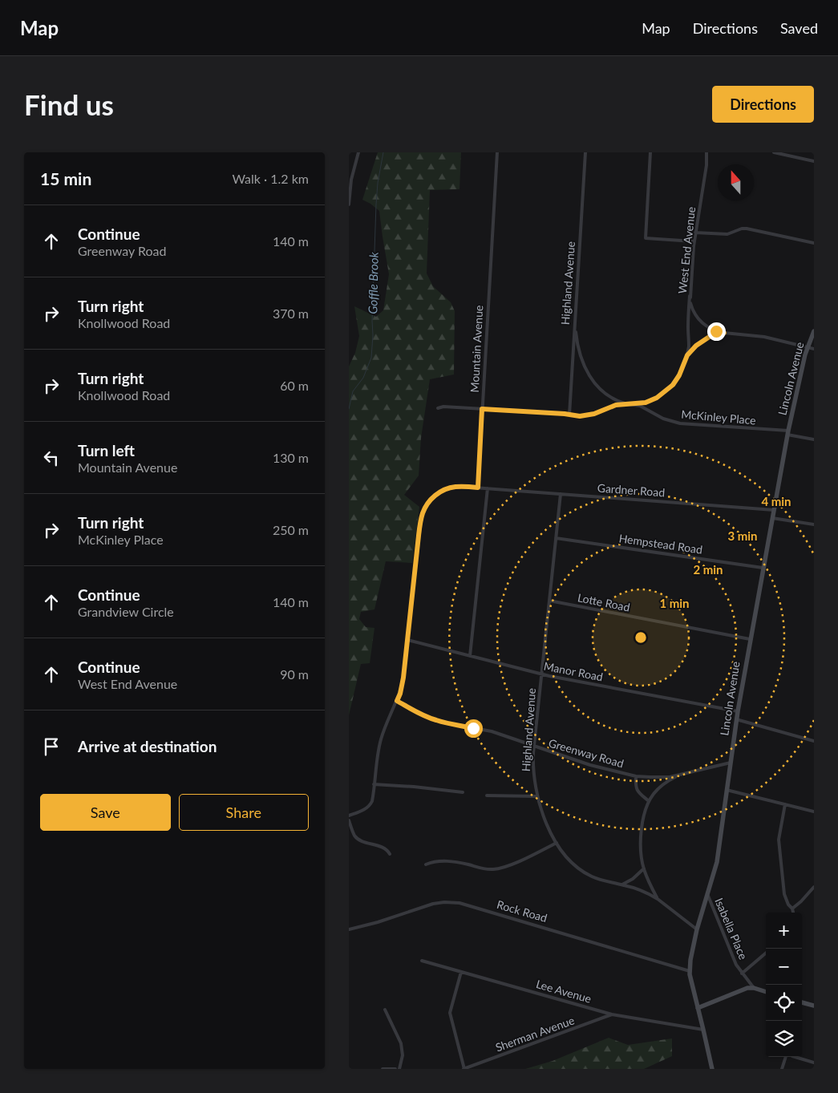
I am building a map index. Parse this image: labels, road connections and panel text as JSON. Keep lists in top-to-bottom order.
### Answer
{
  "streets": {
    "main road": ["Lincoln Avenue"],
    "street": [
      "West End Avenue",
      "Highland Avenue",
      "Mountain Avenue",
      "McKinley Place",
      "Gardner Road",
      "Hempstead Road",
      "Lotte Road",
      "Manor Road",
      "Greenway Road",
      "Rock Road",
      "Isabella Place",
      "Lee Avenue",
      "Sherman Avenue"
    ]
  },
  "crossings": [
    ["West End Avenue", "Lincoln Avenue"],
    ["Highland Avenue", "Lincoln Avenue"],
    ["Highland Avenue", "McKinley Place"],
    ["Highland Avenue", "Gardner Road"],
    ["Highland Avenue", "Hempstead Road"],
    ["Highland Avenue", "Lotte Road"],
    ["Highland Avenue", "Manor Road"],
    ["Highland Avenue", "Greenway Road"],
    ["Mountain Avenue", "McKinley Place"],
    ["Lincoln Avenue", "McKinley Place"],
    ["Lincoln Avenue", "Gardner Road"],
    ["Lincoln Avenue", "Hempstead Road"],
    ["Lincoln Avenue", "Lotte Road"],
    ["Lincoln Avenue", "Manor Road"],
    ["Lincoln Avenue", "Greenway Road"],
    ["Lincoln Avenue", "Rock Road"],
    ["Lincoln Avenue", "Isabella Place"],
    ["Lincoln Avenue", "Lee Avenue"],
    ["Lee Avenue", "Sherman Avenue"]
  ],
  "water": ["Goffle Brook"],
  "north": "top",
  "page": {
    "header": "Map",
    "nav": ["Map", "Directions", "Saved"],
    "buttons": [
      "Directions",
      ["Save", "Share"]
    ],
    "title": "Find us",
    "heading": ["15 min", "Walk · 1.2 km"],
    "list": [
      ["Continue", "Greenway Road", "140 m"],
      ["Turn right", "Knollwood Road", "370 m"],
      ["Turn right", "Knollwood Road", "60 m"],
      ["Turn left", "Mountain Avenue", "130 m"],
      ["Turn right", "McKinley Place", "250 m"],
      ["Continue", "Grandview Circle", "140 m"],
      ["Continue", "West End Avenue", "90 m"],
      "Arrive at destination"
    ],
    "map_buttons": ["+", "−"]
  },
  "rings": [
    "4 min",
    "3 min",
    "2 min",
    "1 min"
  ]
}
